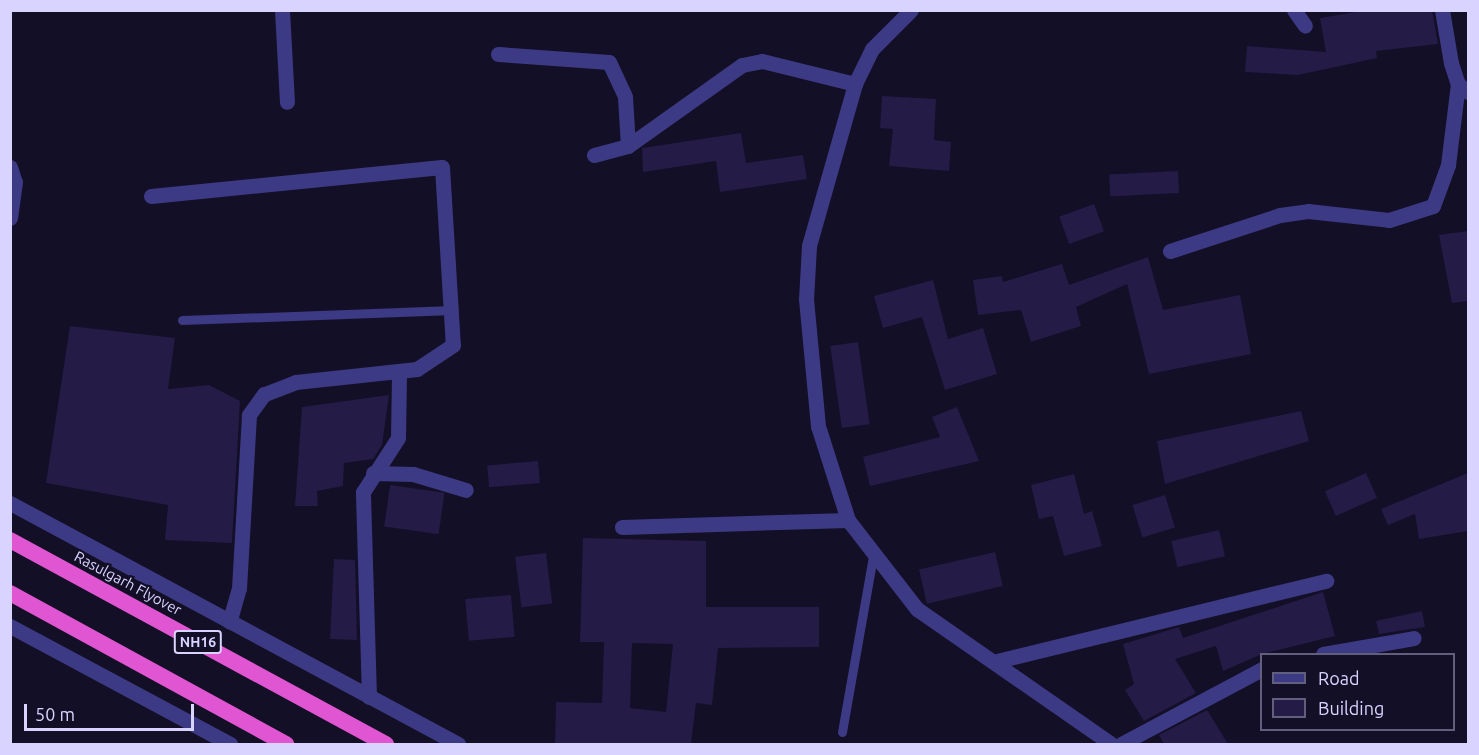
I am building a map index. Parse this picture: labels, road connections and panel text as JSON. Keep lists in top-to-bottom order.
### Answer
{
  "streets": {
    "highway": ["Rasulgarh Flyover", "NH16"]
  },
  "legend": ["Road", "Building"],
  "scale_bar": "50 m"
}
